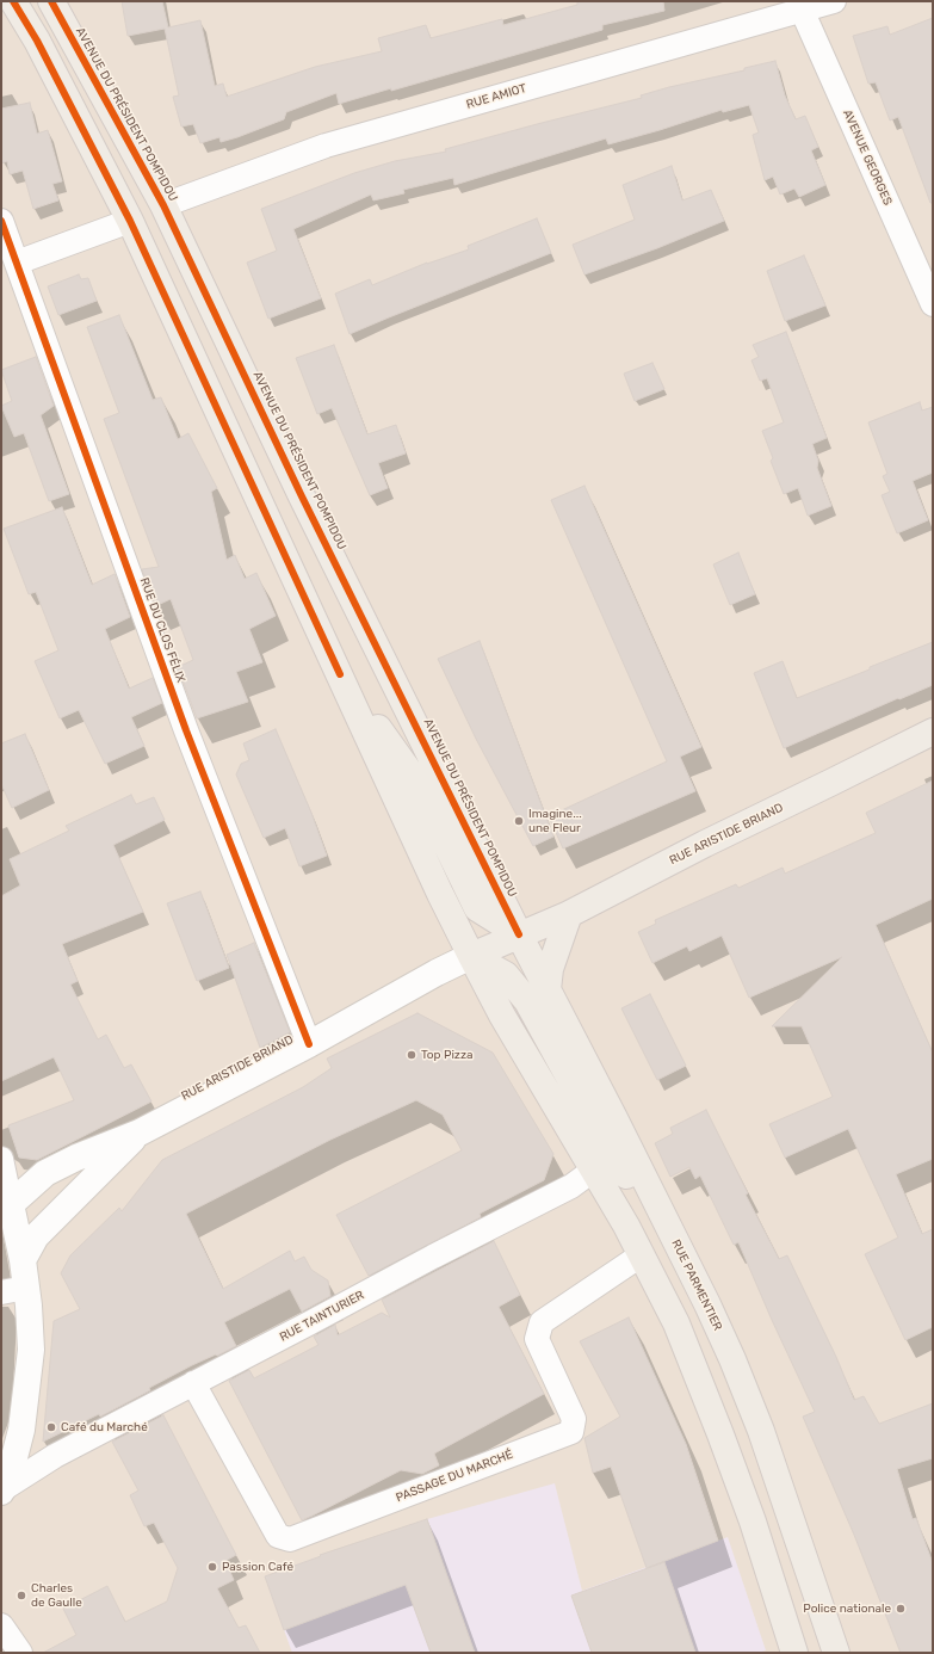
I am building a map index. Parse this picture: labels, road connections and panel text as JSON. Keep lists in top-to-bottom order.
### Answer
{
  "streets": {
    "main road": ["AVENUE DU PRÉSIDENT POMPIDOU", "RUE ARISTIDE BRIAND", "RUE PARMENTIER"],
    "street": [
      "RUE AMIOT",
      "AVENUE GEORGES",
      "RUE DU CLOS FÉLIX",
      "RUE TAINTURIER",
      "PASSAGE DU MARCHÉ"
    ]
  },
  "crossings": [
    ["RUE AMIOT", "AVENUE DU PRÉSIDENT POMPIDOU"],
    ["RUE AMIOT", "AVENUE GEORGES"],
    ["AVENUE DU PRÉSIDENT POMPIDOU", "RUE ARISTIDE BRIAND"],
    ["AVENUE DU PRÉSIDENT POMPIDOU", "RUE PARMENTIER"],
    ["RUE DU CLOS FÉLIX", "RUE ARISTIDE BRIAND"],
    ["RUE ARISTIDE BRIAND", "RUE PARMENTIER"],
    ["RUE PARMENTIER", "RUE TAINTURIER"],
    ["RUE TAINTURIER", "PASSAGE DU MARCHÉ"]
  ],
  "places": [
    "Imagine... une Fleur",
    "Top Pizza",
    "Café du Marché",
    "Passion Café",
    "Charles de Gaulle",
    "Police nationale"
  ]
}
